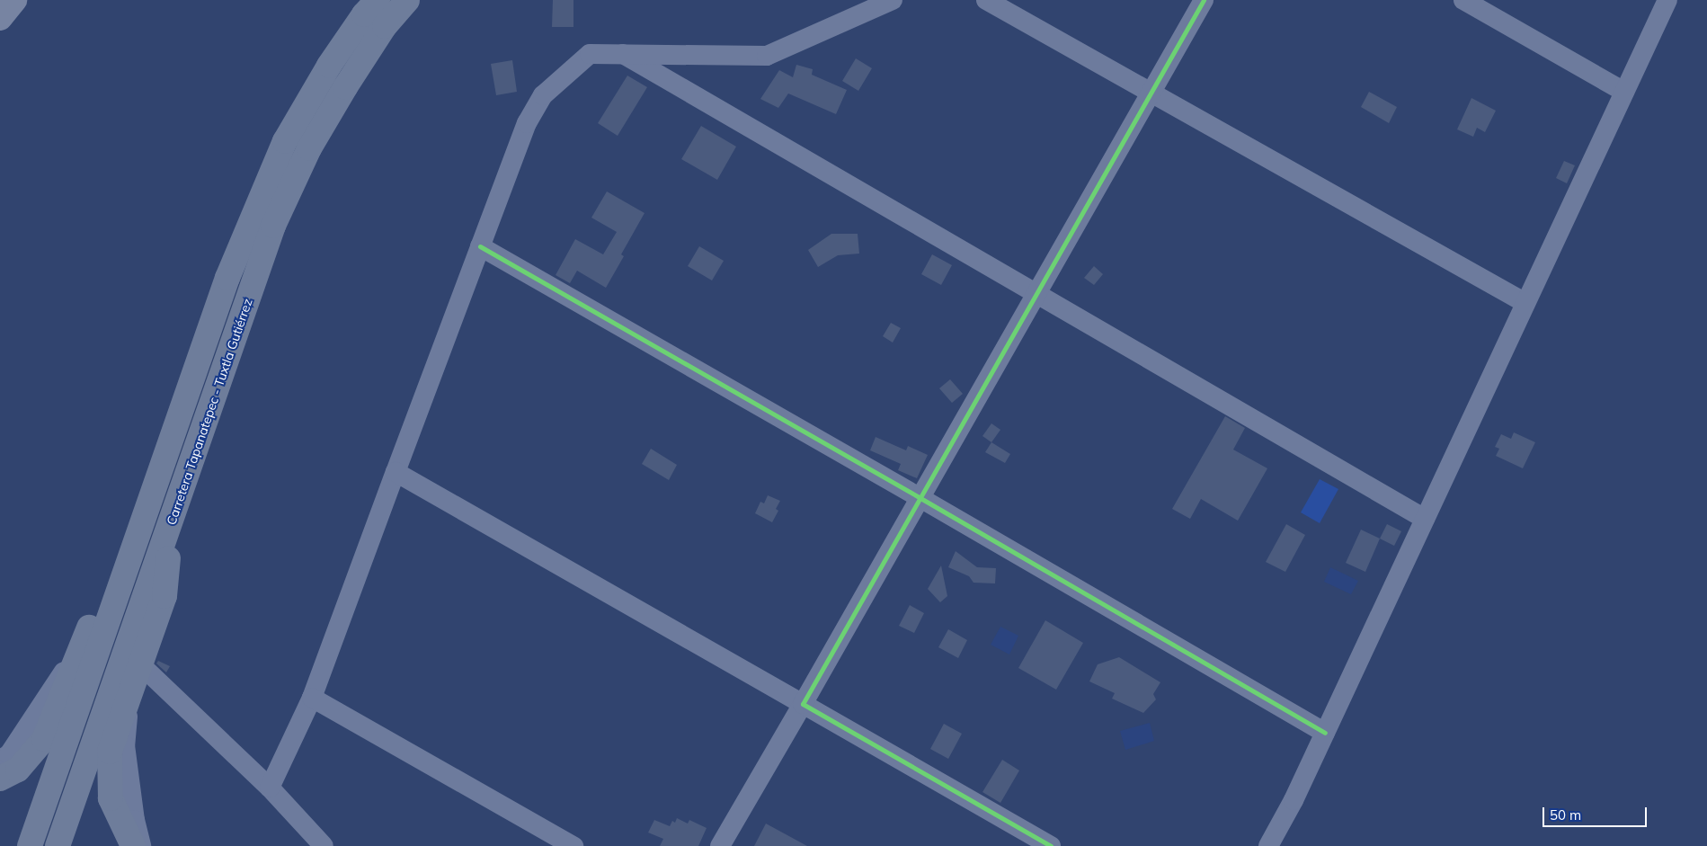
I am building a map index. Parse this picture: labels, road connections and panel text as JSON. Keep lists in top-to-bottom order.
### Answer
{
  "streets": {
    "highway": ["Carretera Tapanatepec - Tuxtla Gutiérrez"]
  },
  "scale_bar": "50 m"
}
